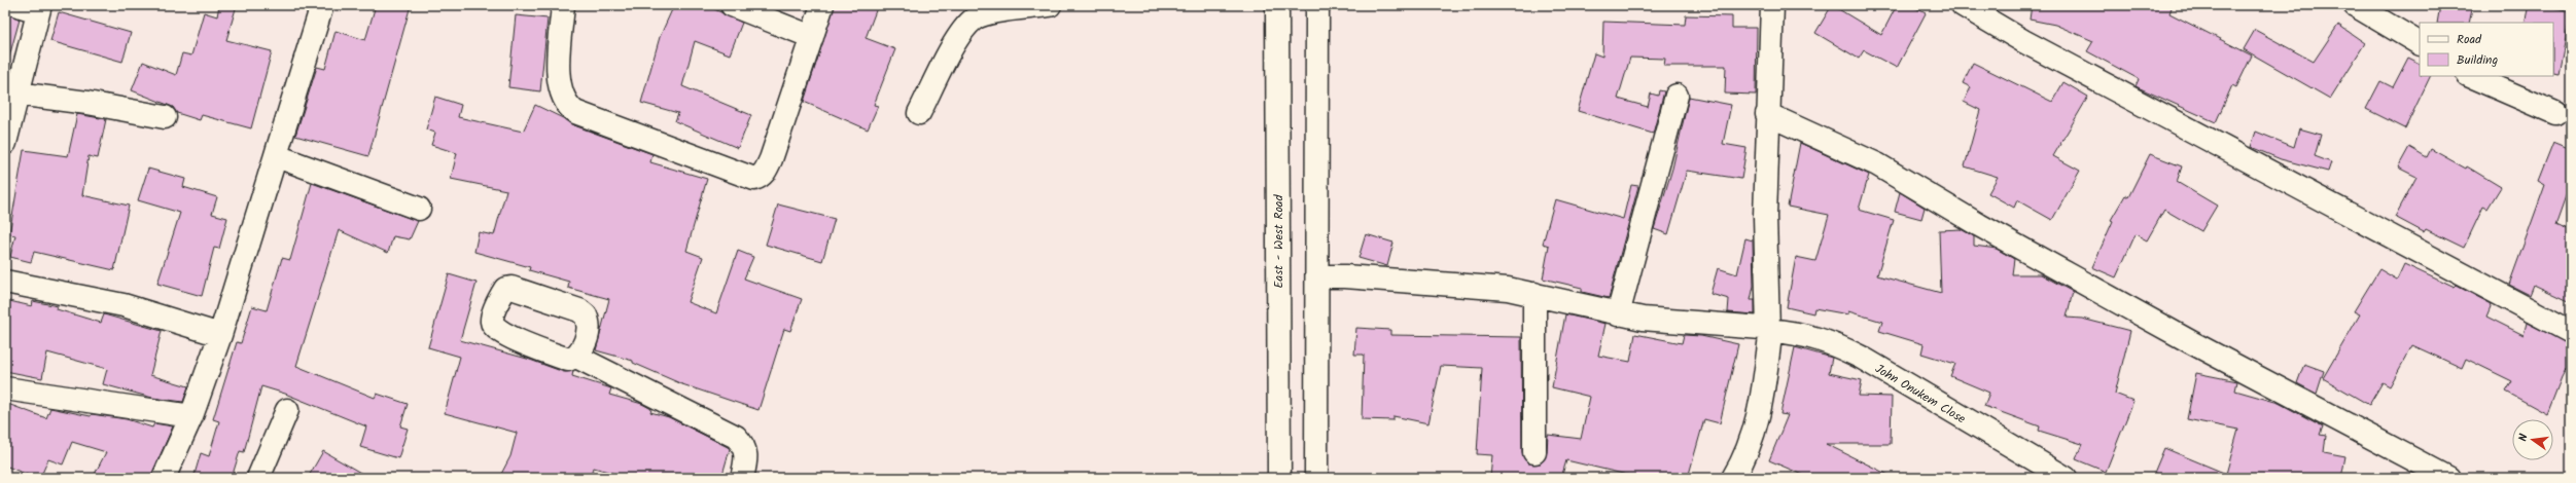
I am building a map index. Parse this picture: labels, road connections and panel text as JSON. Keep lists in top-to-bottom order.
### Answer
{
  "streets": {
    "street": ["East - West Road", "John Onukem Close"]
  },
  "legend": ["Road", "Building"],
  "north": "left"
}
